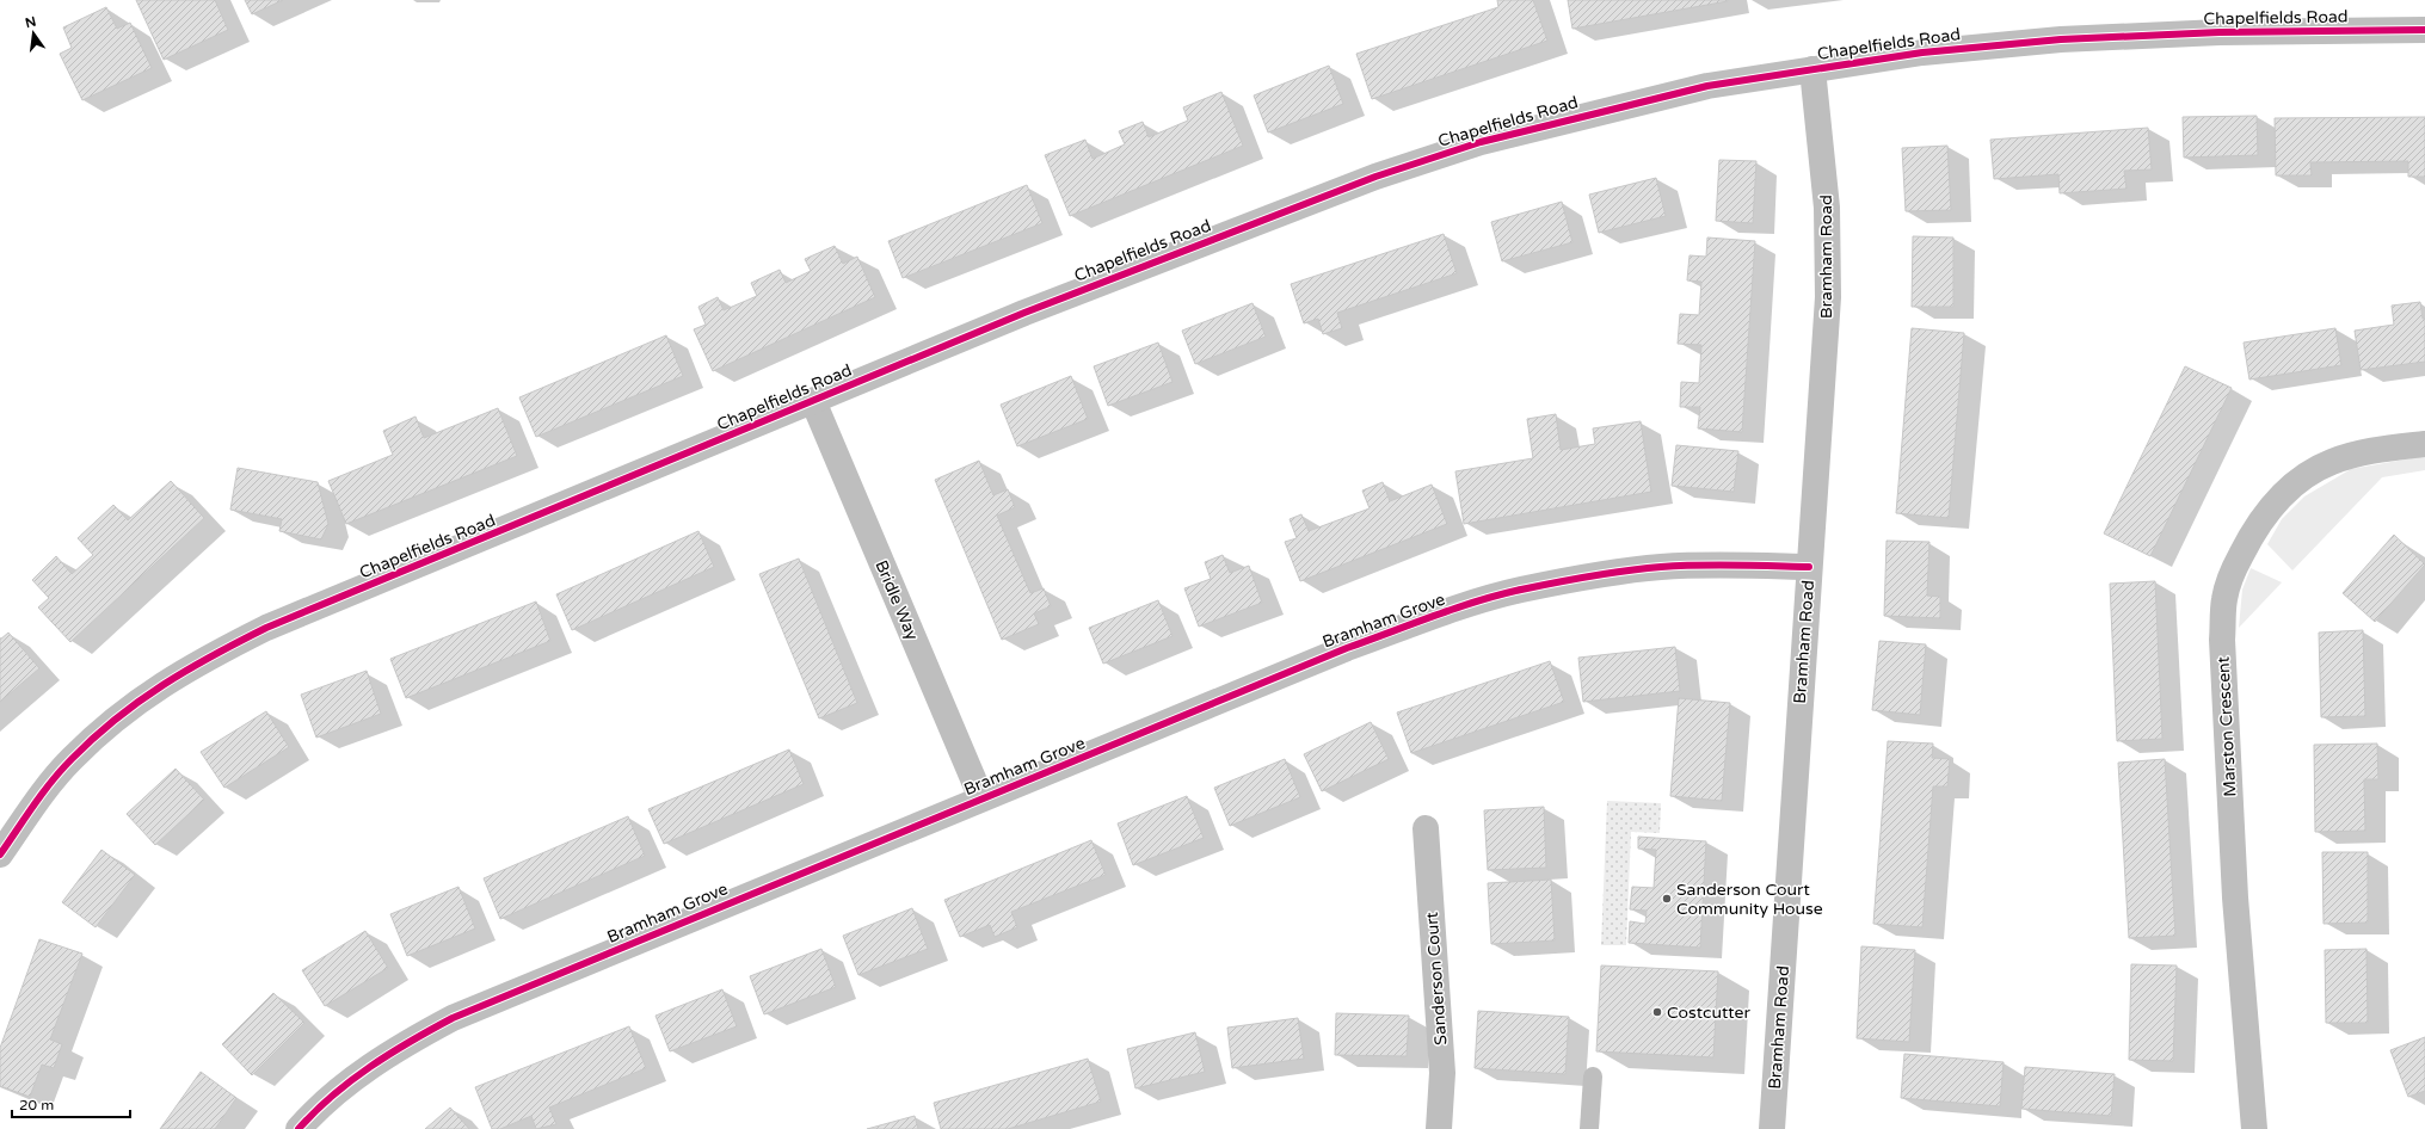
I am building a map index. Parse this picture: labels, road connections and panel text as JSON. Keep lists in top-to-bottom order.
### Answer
{
  "streets": {
    "street": [
      "Chapelfields Road",
      "Bramham Road",
      "Bridle Way",
      "Bramham Grove",
      "Marston Crescent",
      "Sanderson Court"
    ]
  },
  "crossings": [
    ["Chapelfields Road", "Bramham Road"],
    ["Chapelfields Road", "Bridle Way"],
    ["Bramham Road", "Bramham Grove"],
    ["Bridle Way", "Bramham Grove"]
  ],
  "places": ["Sanderson Court Community House", "Costcutter"],
  "scale_bar": "20 m",
  "north": "top"
}
